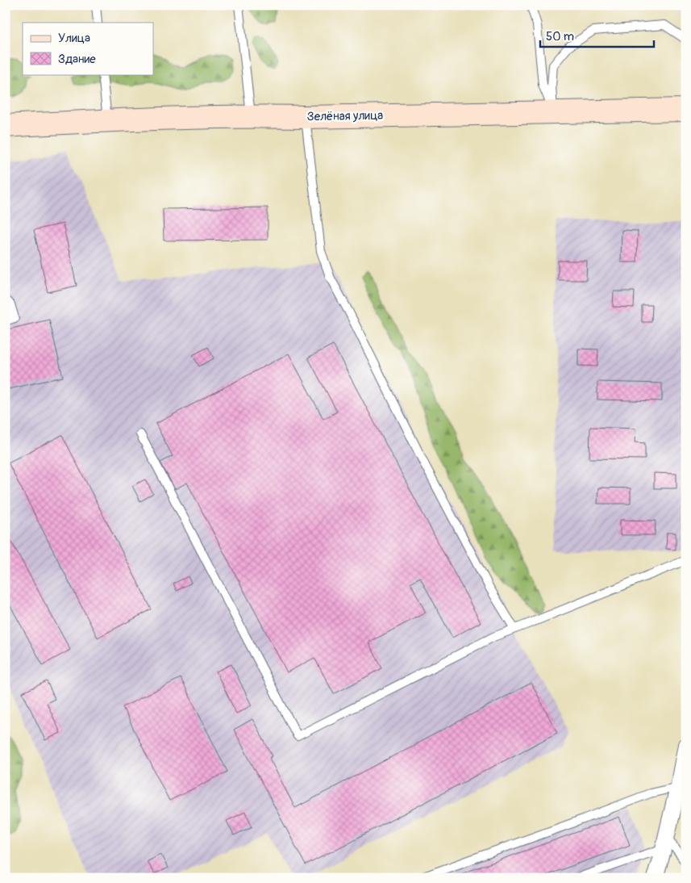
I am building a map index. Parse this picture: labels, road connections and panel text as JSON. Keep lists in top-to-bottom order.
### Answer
{
  "streets": {
    "street": ["Зелёная улица"]
  },
  "legend": ["Улица", "Здание"],
  "scale_bar": "50 m"
}
